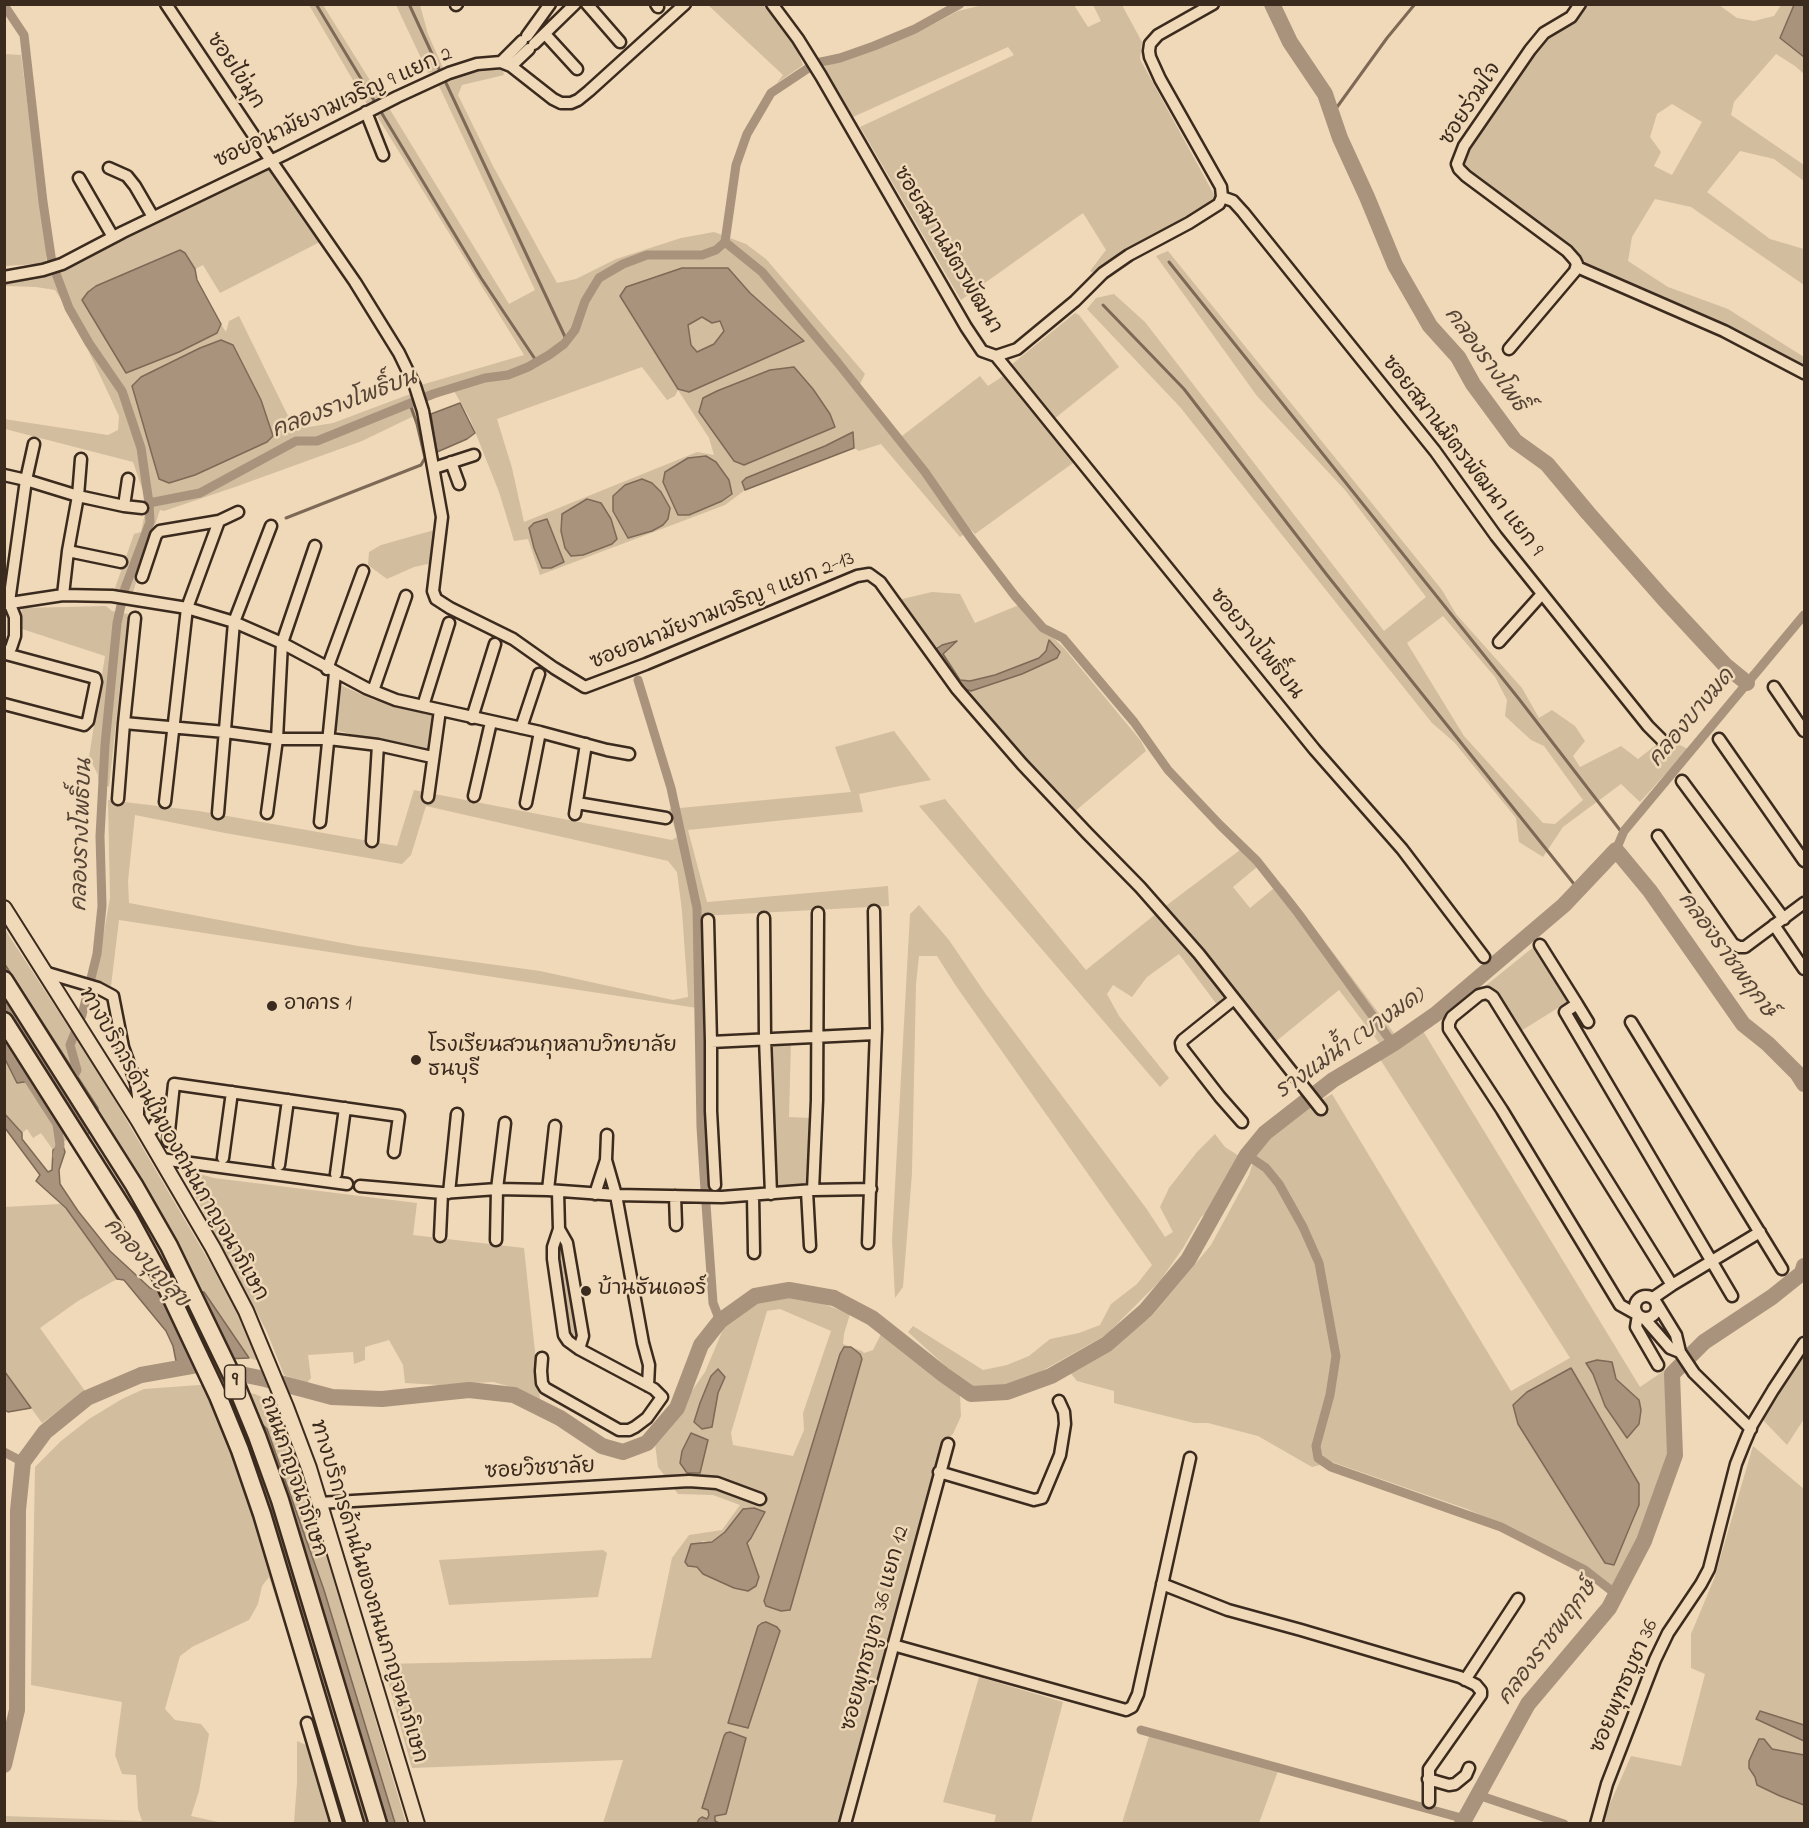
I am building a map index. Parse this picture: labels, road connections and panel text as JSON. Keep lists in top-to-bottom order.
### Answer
{
  "streets": {
    "highway": ["9", "ถนนกาญจนาภิเษก"],
    "main road": ["ทางบริการด้านในของถนนกาญจนาภิเษก"],
    "street": [
      "ซอยไข่มุก",
      "ซอยร่วมใจ",
      "ซอยอนามัยงามเจริญ 9 แยก 2",
      "ซอยสมานมิตรพัฒนา",
      "ซอยสมานมิตรพัฒนา แยก 9",
      "ซอยอนามัยงามเจริญ 9 แยก 2-13",
      "ซอยรางโพธิ์บน",
      "ซอยวิชชาลัย",
      "ซอยพุทธบูชา 36 แยก 12",
      "ซอยพุทธบูชา 36"
    ]
  },
  "crossings": [
    ["ซอยไข่มุก", "ซอยอนามัยงามเจริญ 9 แยก 2"],
    ["ซอยไข่มุก", "ซอยอนามัยงามเจริญ 9 แยก 2-13"],
    ["ซอยอนามัยงามเจริญ 9 แยก 2", "ซอยอนามัยงามเจริญ 9 แยก 2-13"],
    ["ซอยสมานมิตรพัฒนา", "ซอยสมานมิตรพัฒนา แยก 9"],
    ["ซอยสมานมิตรพัฒนา", "ซอยรางโพธิ์บน"],
    ["ทางบริการด้านในของถนนกาญจนาภิเษก", "ซอยวิชชาลัย"]
  ],
  "water": [
    "คลองรางโพธิ์",
    "คลองรางโพธิ์บน",
    "คลองบางมด",
    "คลองราชพฤกษ์",
    "รางแม่น้ำ (บางมด)",
    "คลองบุญสุข"
  ],
  "places": ["อาคาร 1", "โรงเรียนสวนกุหลาบวิทยาลัย ธนบุรี", "บ้านธันเดอร์"]
}
